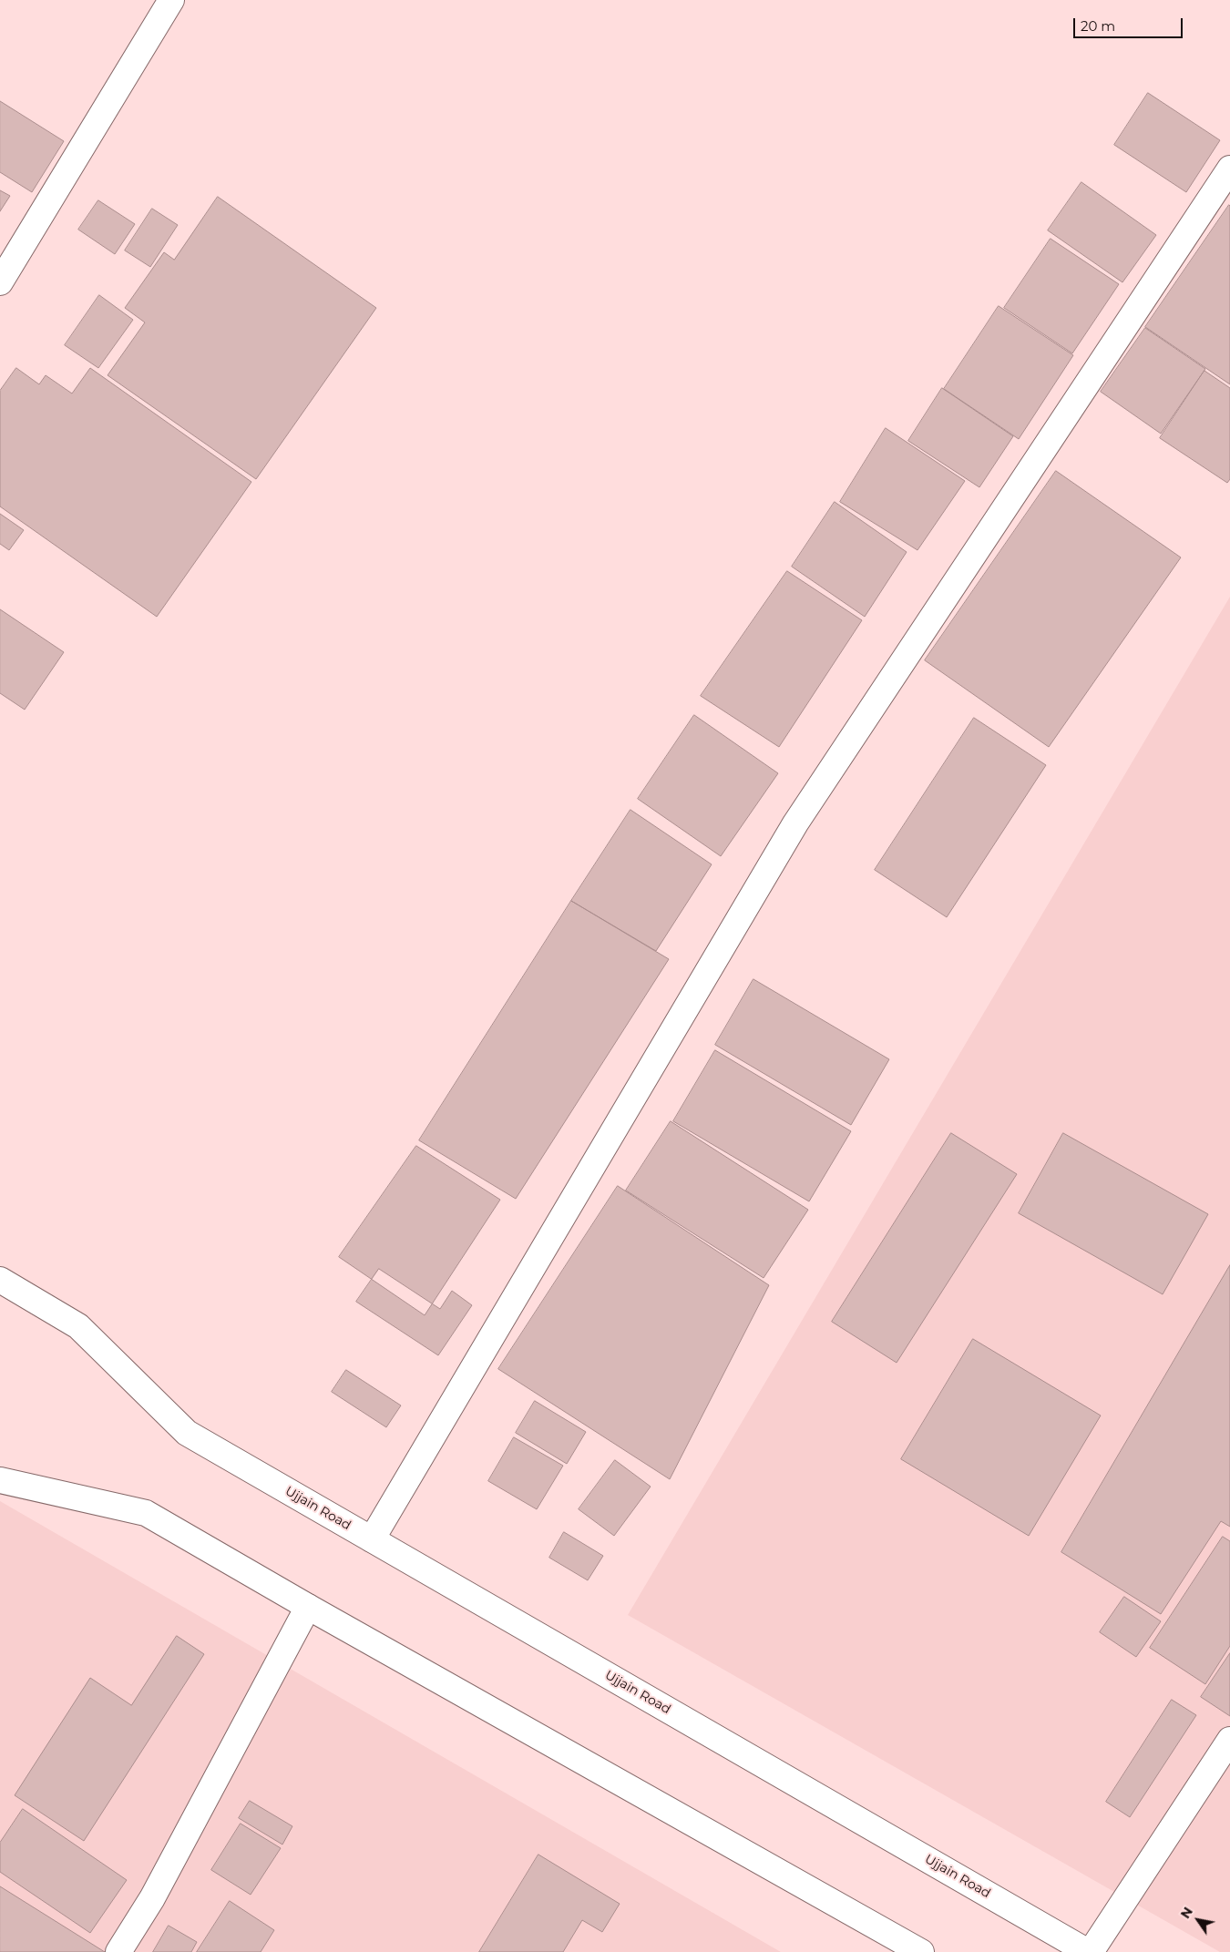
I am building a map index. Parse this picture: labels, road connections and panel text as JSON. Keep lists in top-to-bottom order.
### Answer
{
  "streets": {
    "main road": ["Ujjain Road"]
  },
  "scale_bar": "20 m",
  "north": "top left"
}
